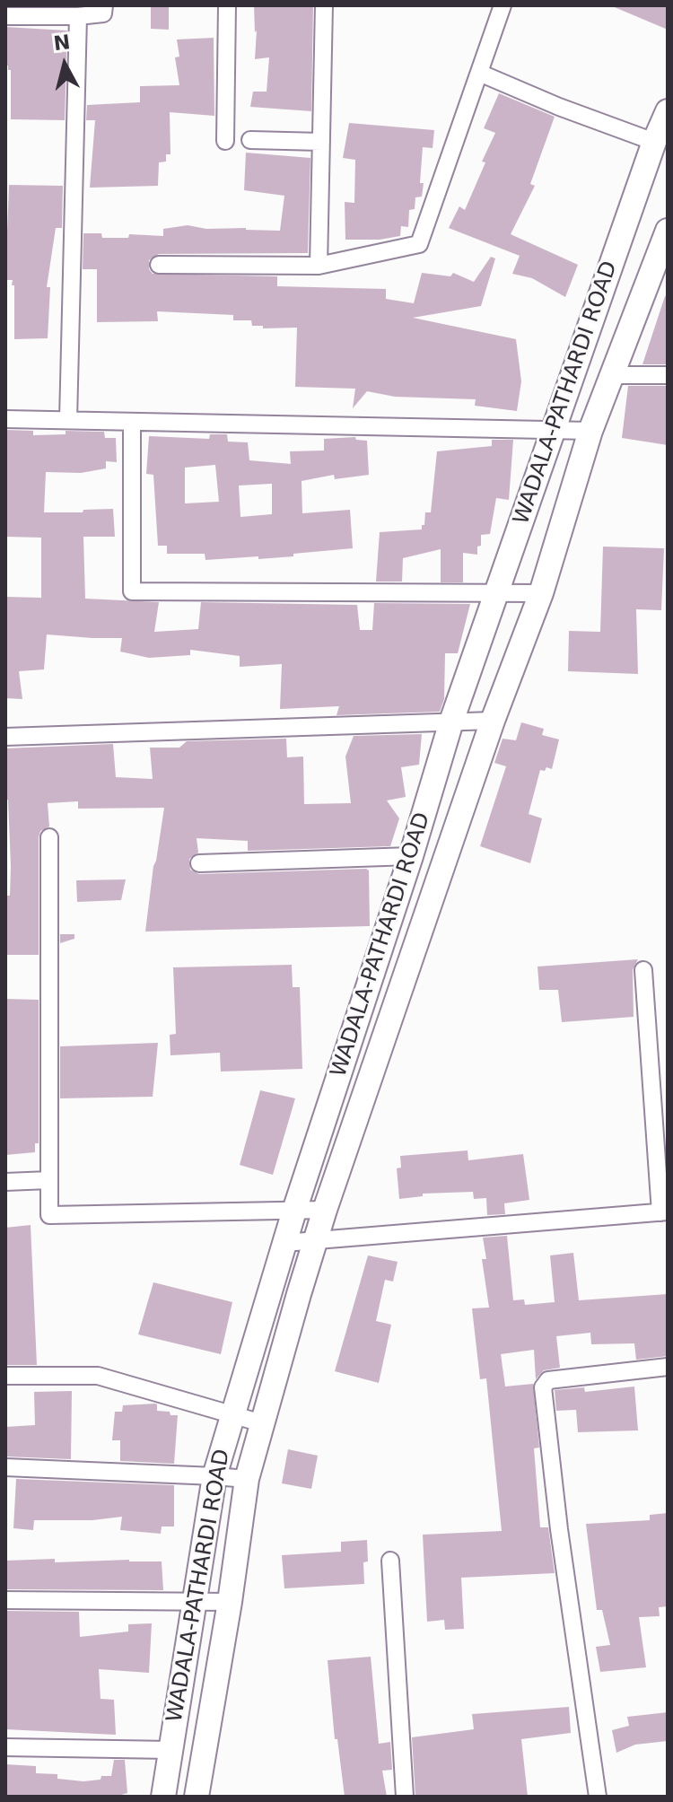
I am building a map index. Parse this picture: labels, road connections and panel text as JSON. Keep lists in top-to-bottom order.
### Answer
{
  "streets": {
    "main road": ["WADALA-PATHARDI ROAD"]
  },
  "north": "top"
}
